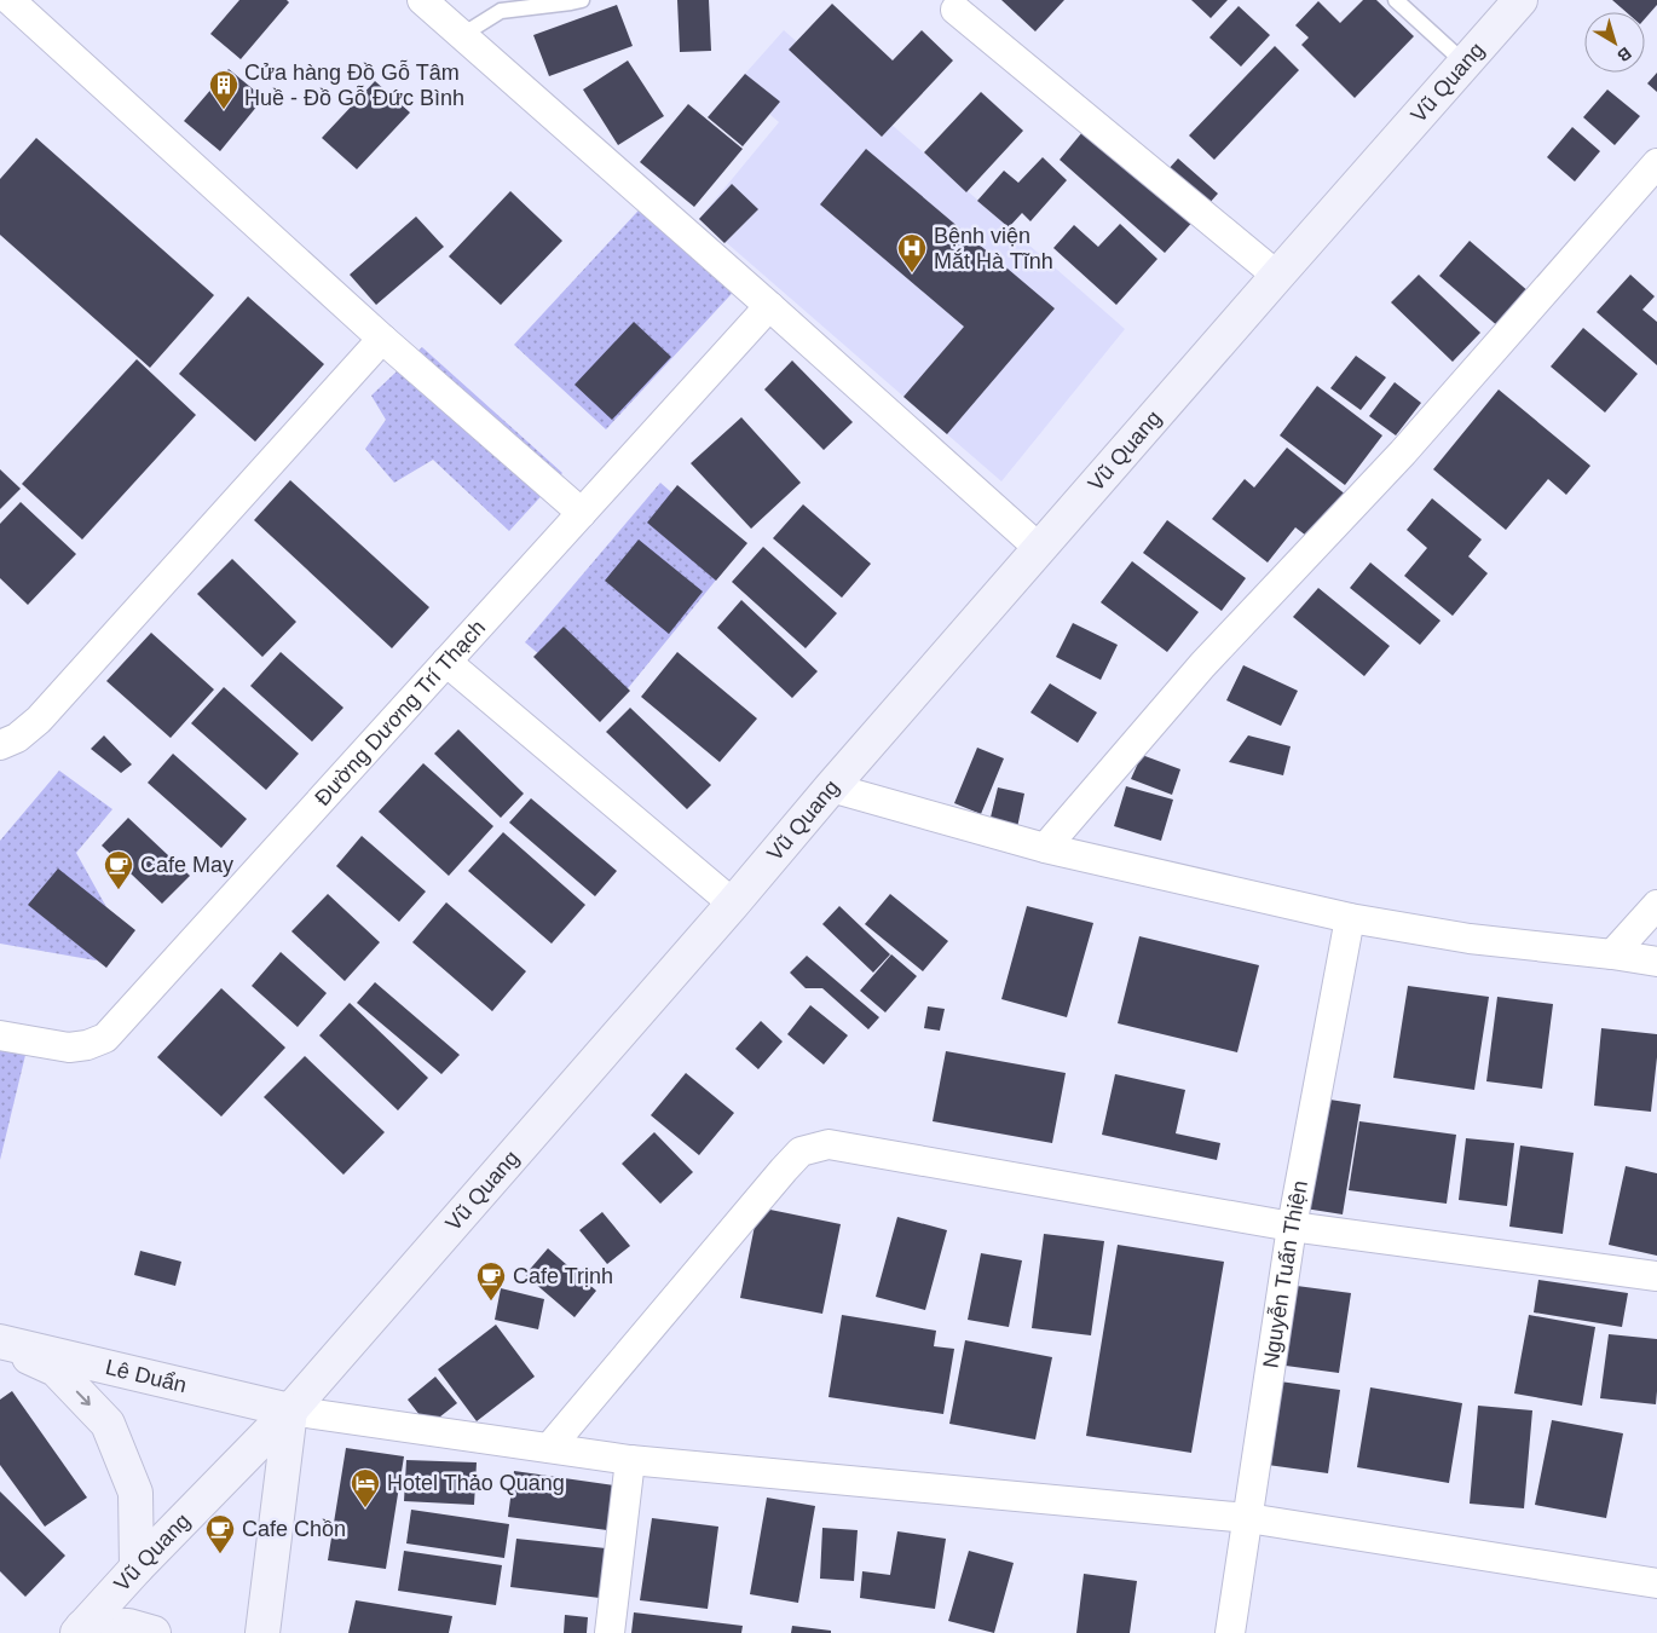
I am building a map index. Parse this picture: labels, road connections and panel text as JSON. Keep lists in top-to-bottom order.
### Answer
{
  "streets": {
    "main road": ["Vũ Quang", "Lê Duẩn"],
    "street": ["Đường Dương Trí Thạch", "Nguyễn Tuấn Thiện"]
  },
  "crossings": [
    ["Vũ Quang", "Lê Duẩn"]
  ],
  "places": {
    "building": ["Cửa hàng Đồ Gỗ Tâm Huề - Đồ Gỗ Đức Bình"],
    "hospital": ["Bệnh viện Mắt Hà Tĩnh"],
    "cafe": ["Cafe May", "Cafe Trịnh", "Cafe Chồn"],
    "hotel": ["Hotel Thảo Quang"]
  },
  "north": "bottom right"
}
